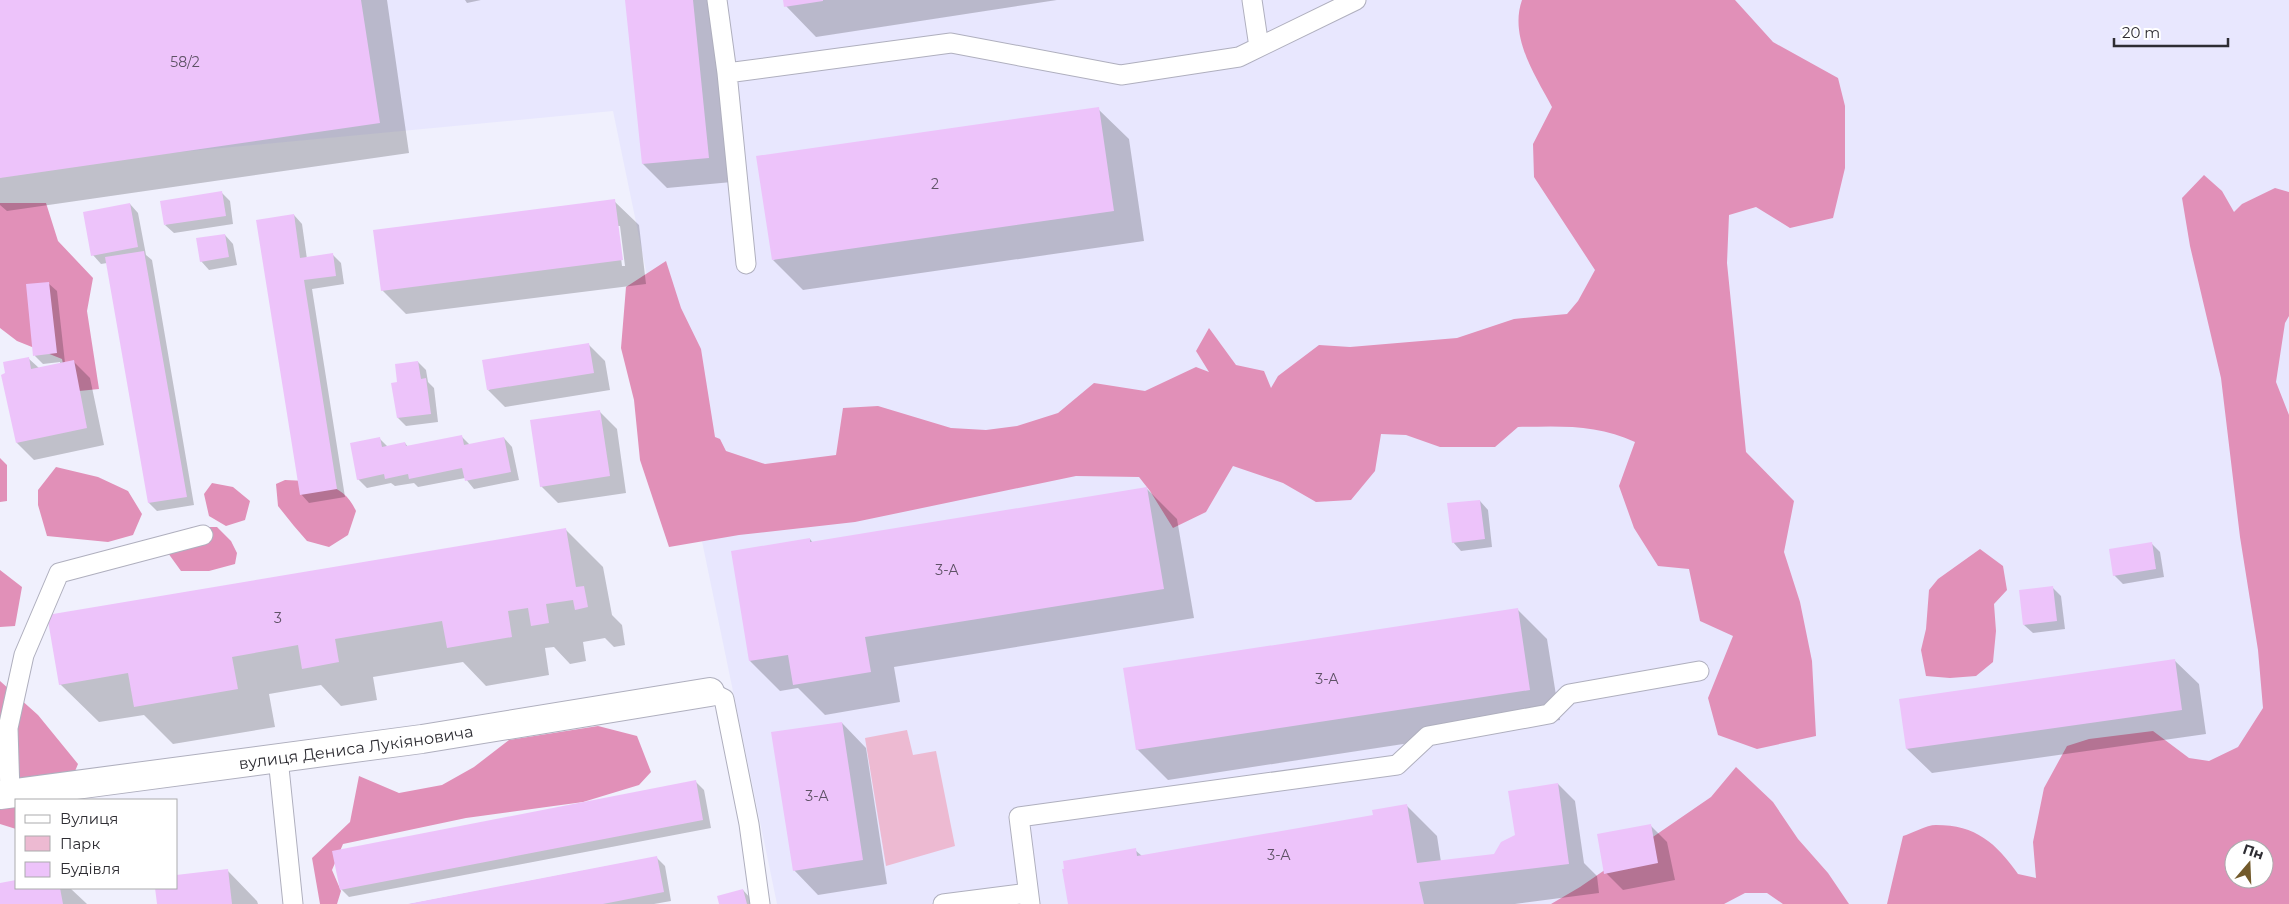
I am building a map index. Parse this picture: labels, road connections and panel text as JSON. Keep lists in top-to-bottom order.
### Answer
{
  "streets": {
    "street": ["вулиця Дениса Лукіяновича"]
  },
  "house_numbers": [
    "58/2",
    "2",
    "3-А",
    "3",
    "3-А",
    "3-А",
    "3-А"
  ],
  "legend": ["Вулиця", "Парк", "Будівля"],
  "scale_bar": "20 m",
  "north": "top"
}
